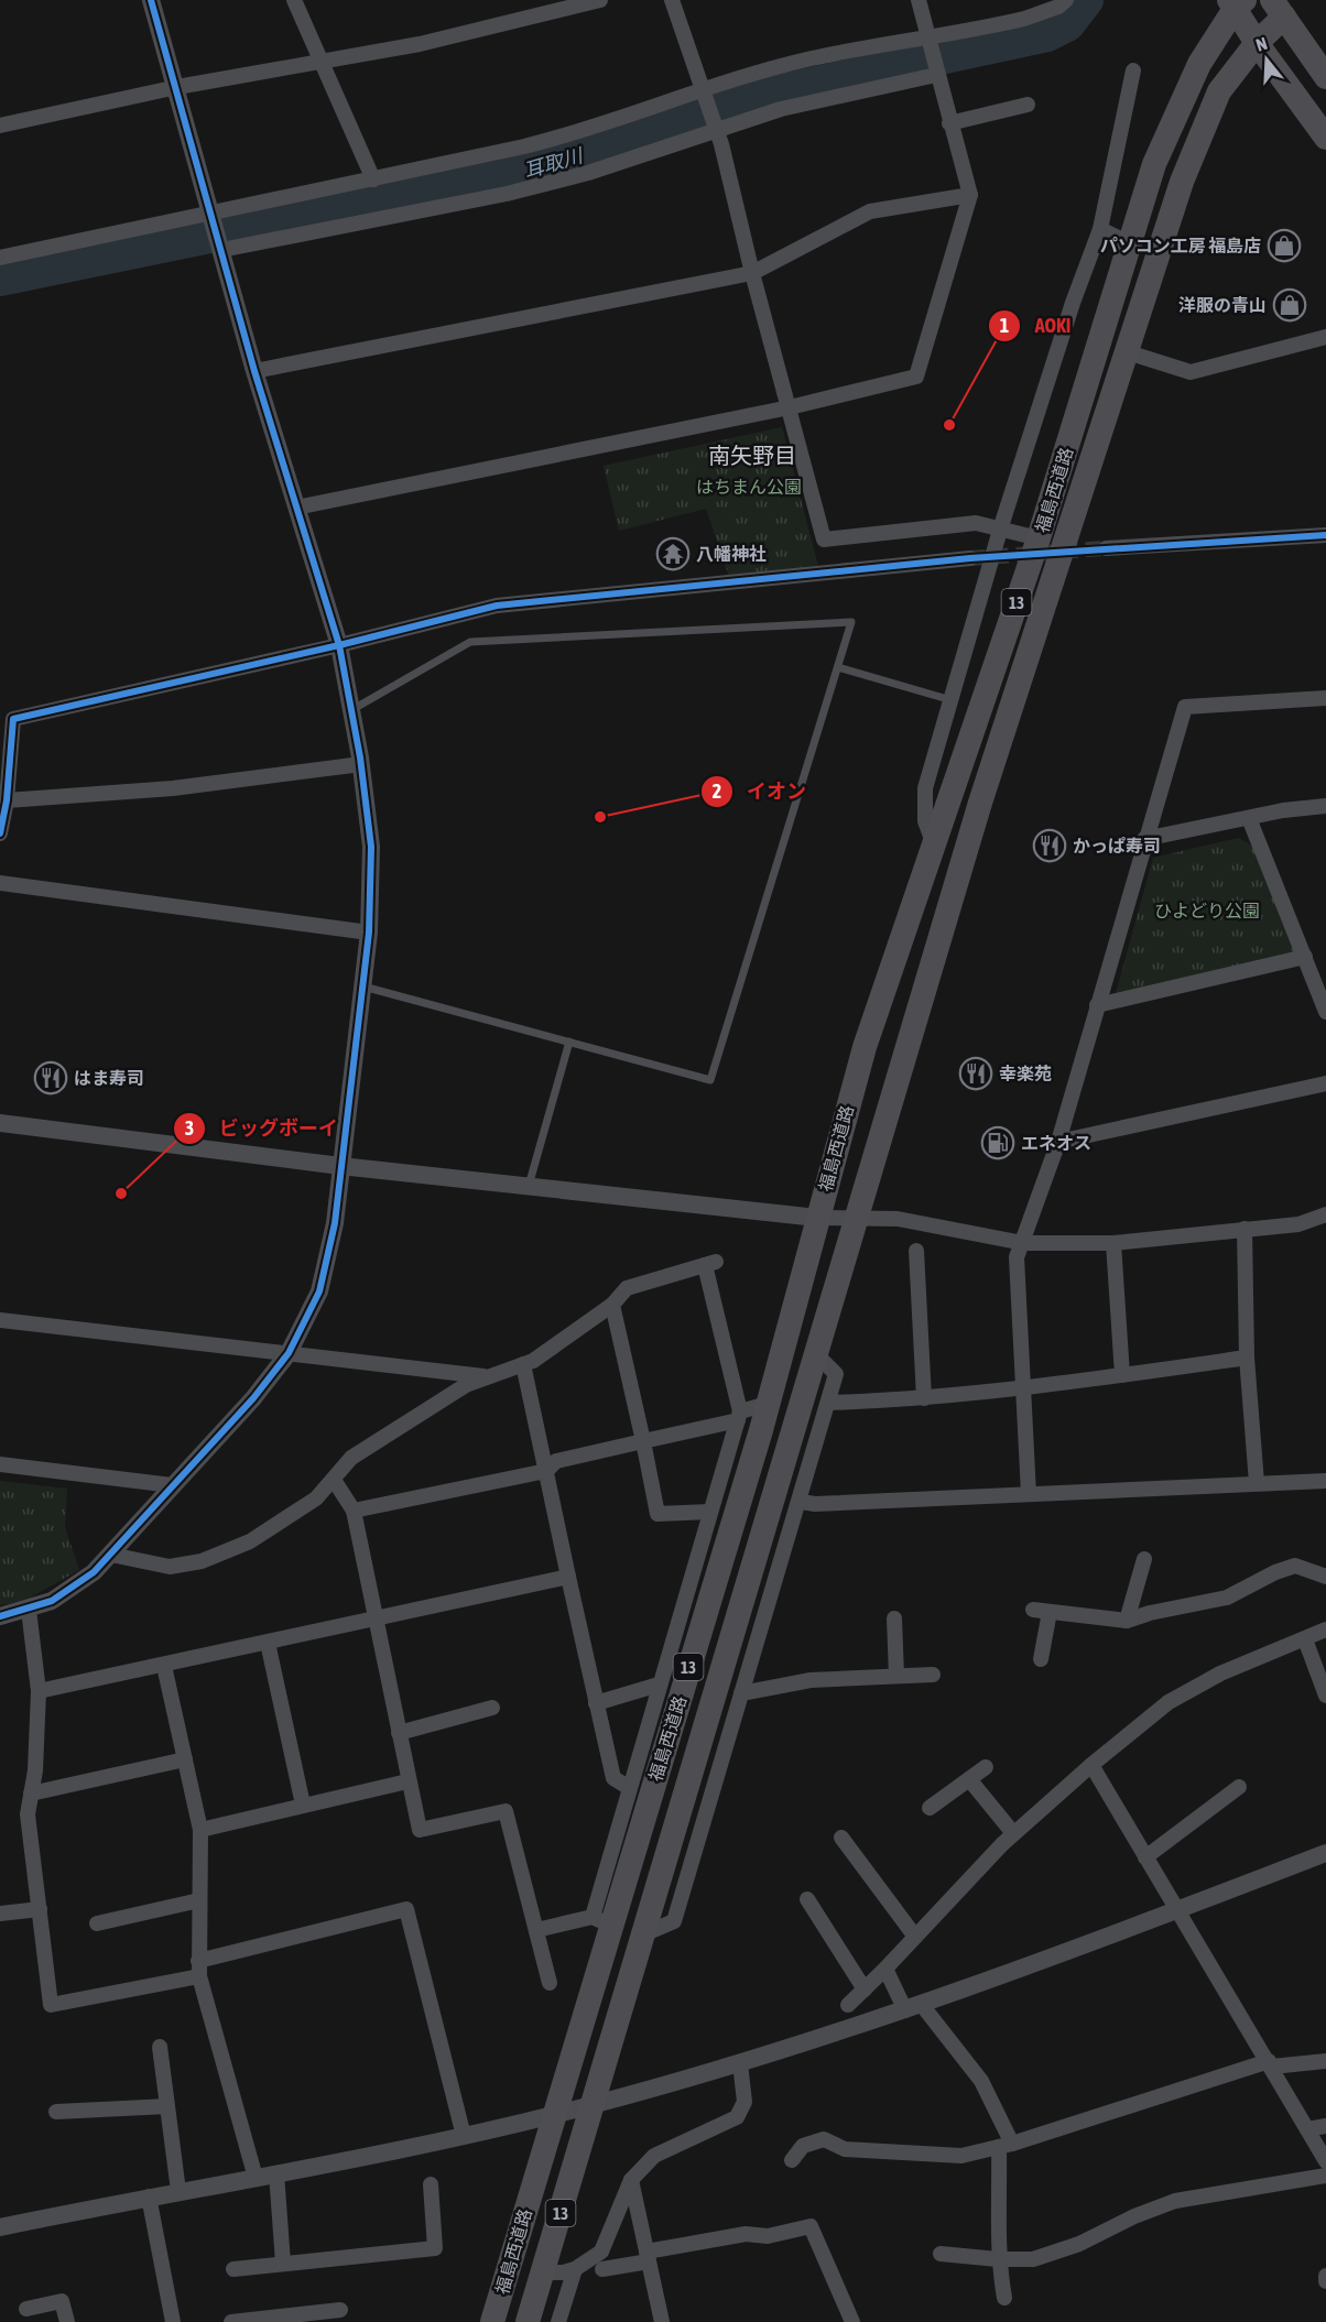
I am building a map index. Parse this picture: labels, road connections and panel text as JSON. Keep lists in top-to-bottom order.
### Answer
{
  "streets": {
    "highway": ["福島西道路", "13"]
  },
  "crossings": [
    ["福島西道路", "13"]
  ],
  "districts": ["南矢野目"],
  "water": ["耳取川"],
  "parks": ["はちまん公園", "ひよどり公園"],
  "places": {
    "shop": ["パソコン工房 福島店", "洋服の青山"],
    "other": ["AOKI", "イオン", "ビッグボーイ"],
    "temple": ["八幡神社"],
    "restaurant": ["かっぱ寿司", "幸楽苑", "はま寿司"],
    "fuel station": ["エネオス"]
  },
  "north": "top"
}
